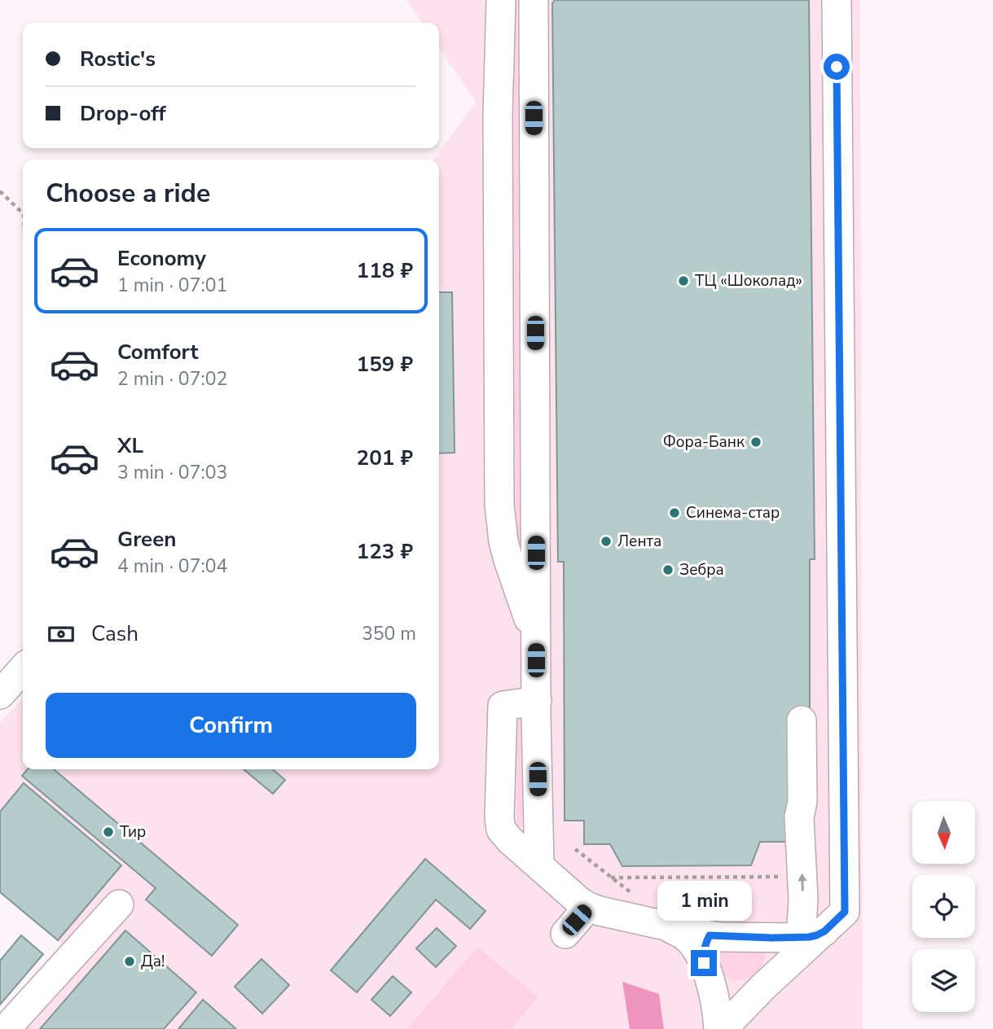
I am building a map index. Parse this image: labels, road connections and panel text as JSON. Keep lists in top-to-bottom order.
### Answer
{
  "places": [
    "ТЦ «Шоколад»",
    "Фора-Банк",
    "Синема-стар",
    "Лента",
    "Зебра",
    "Тир",
    "Да!"
  ],
  "north": "bottom",
  "page": {
    "banner": ["Rostic's", "Drop-off"],
    "heading": "Choose a ride",
    "list": [
      {
        "name": "Economy",
        "note": "1 min · 07:01",
        "value": "118 ₽"
      },
      {
        "name": "Comfort",
        "note": "2 min · 07:02",
        "value": "159 ₽"
      },
      {
        "name": "XL",
        "note": "3 min · 07:03",
        "value": "201 ₽"
      },
      {
        "name": "Green",
        "note": "4 min · 07:04",
        "value": "123 ₽"
      }
    ],
    "pay": ["Cash", "350 m"],
    "buttons": "Confirm",
    "bubble": "1 min"
  }
}
